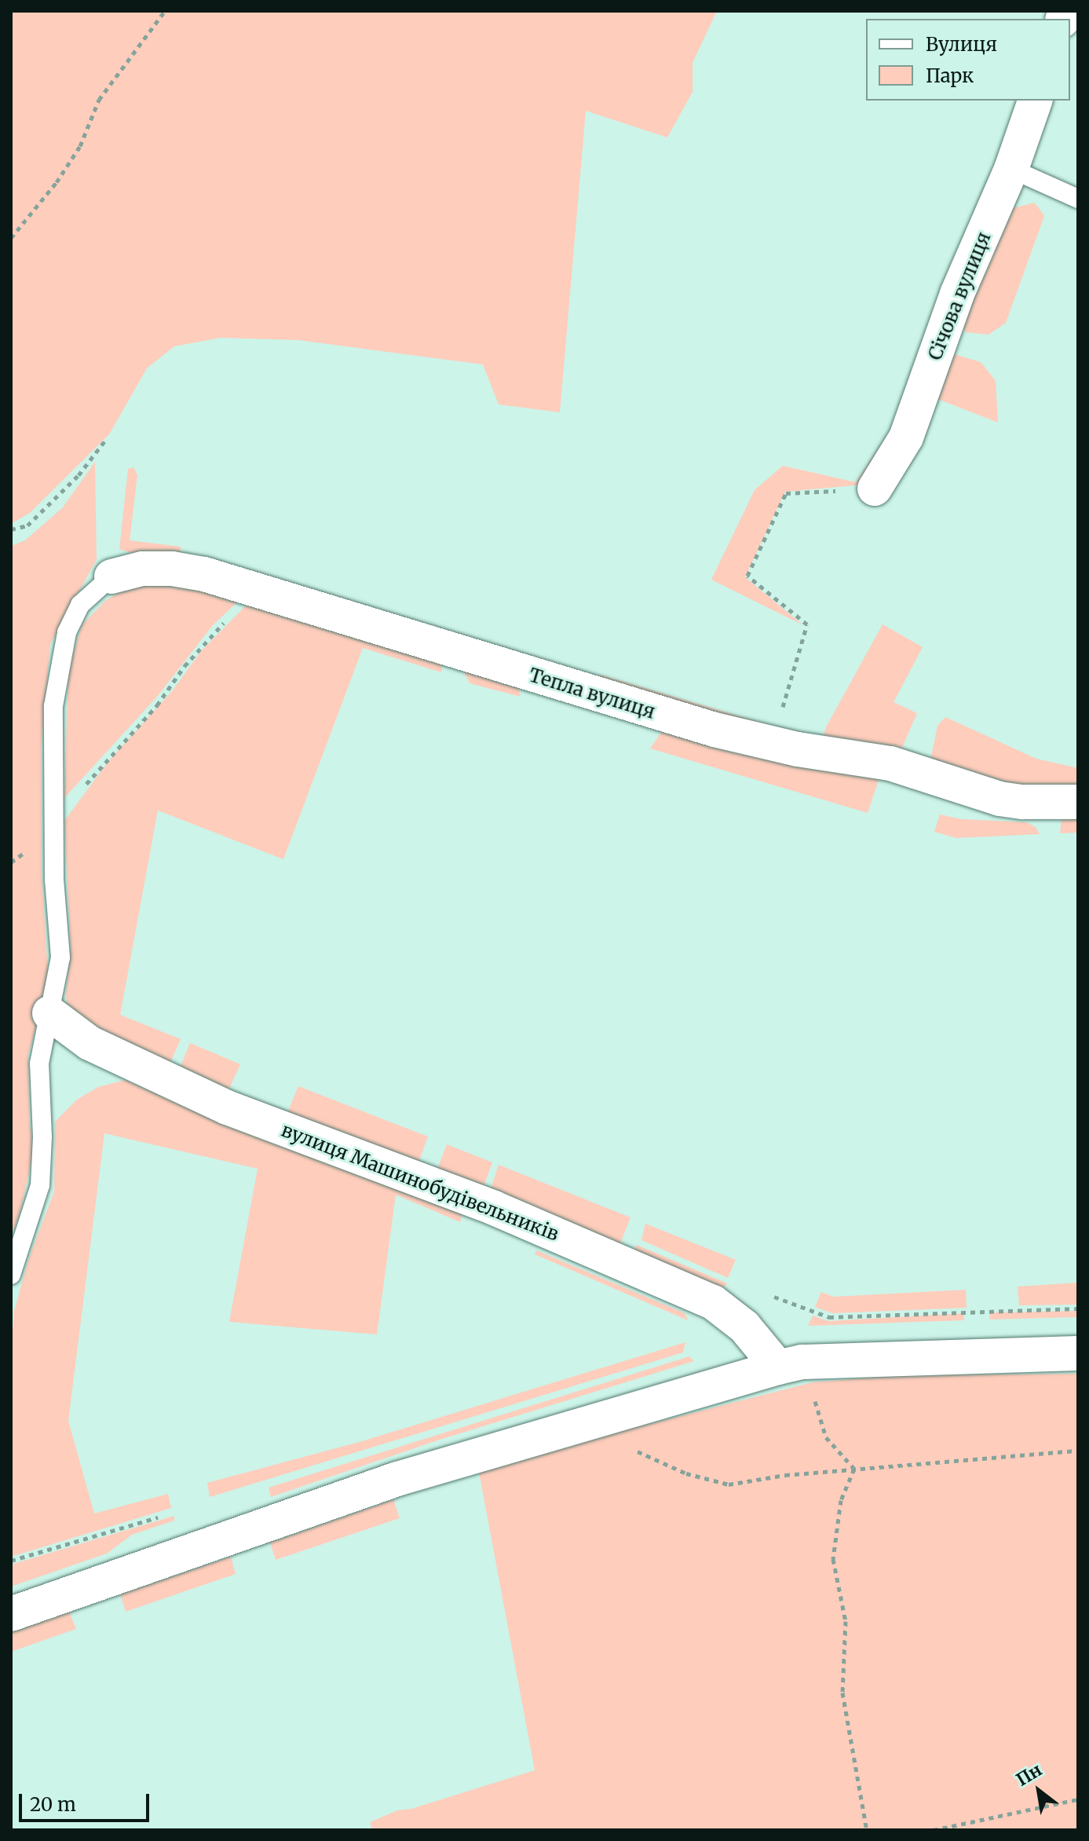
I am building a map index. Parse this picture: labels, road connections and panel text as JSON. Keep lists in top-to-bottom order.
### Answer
{
  "streets": {
    "street": ["Січова вулиця", "Тепла вулиця", "вулиця Машинобудівельників"]
  },
  "legend": ["Вулиця", "Парк"],
  "scale_bar": "20 m",
  "north": "top left"
}
